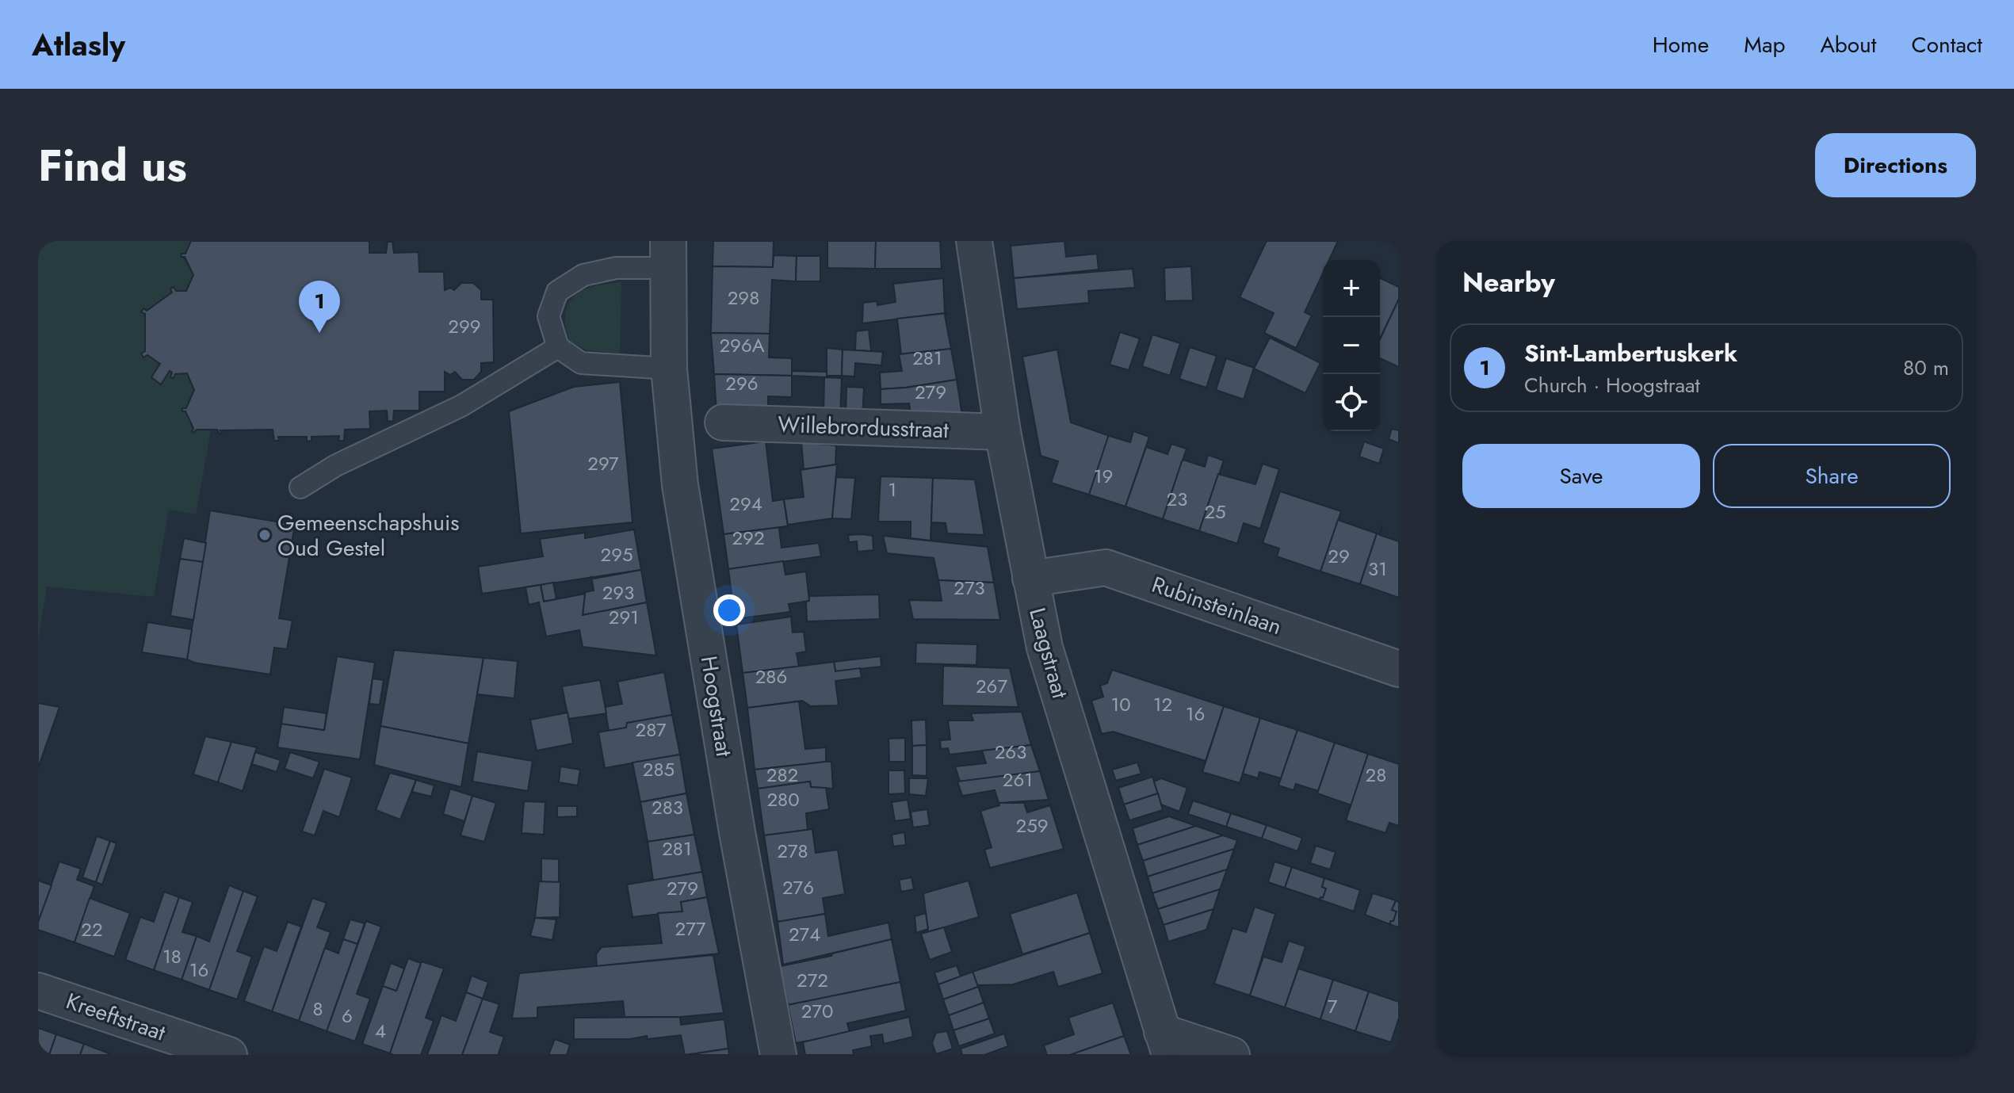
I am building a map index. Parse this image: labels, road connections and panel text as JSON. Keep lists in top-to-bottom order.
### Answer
{
  "streets": {
    "street": [
      "Willebrordusstraat",
      "Rubinsteinlaan",
      "Laagstraat",
      "Hoogstraat",
      "Kreeftstraat"
    ]
  },
  "crossings": [
    ["Willebrordusstraat", "Laagstraat"],
    ["Rubinsteinlaan", "Laagstraat"]
  ],
  "places": ["Gemeenschapshuis Oud Gestel"],
  "house_numbers": [
    "298",
    "299",
    "296A",
    "281",
    "296",
    "279",
    "297",
    "19",
    "1",
    "23",
    "294",
    "25",
    "292",
    "295",
    "29",
    "31",
    "273",
    "293",
    "291",
    "286",
    "267",
    "10",
    "12",
    "16",
    "287",
    "263",
    "285",
    "282",
    "28",
    "261",
    "280",
    "283",
    "259",
    "281",
    "278",
    "276",
    "279",
    "277",
    "22",
    "274",
    "18",
    "16",
    "272",
    "7",
    "8",
    "270",
    "6",
    "4"
  ],
  "page": {
    "header": "Atlasly",
    "nav": [
      "Home",
      "Map",
      "About",
      "Contact"
    ],
    "title": "Find us",
    "buttons": [
      "Directions",
      ["Save", "Share"]
    ],
    "heading": "Nearby",
    "map_buttons": ["+", "−"],
    "pins": "1",
    "list": [
      {
        "mark": "1",
        "name": "Sint-Lambertuskerk",
        "note": "Church · Hoogstraat",
        "value": "80 m"
      }
    ]
  }
}
